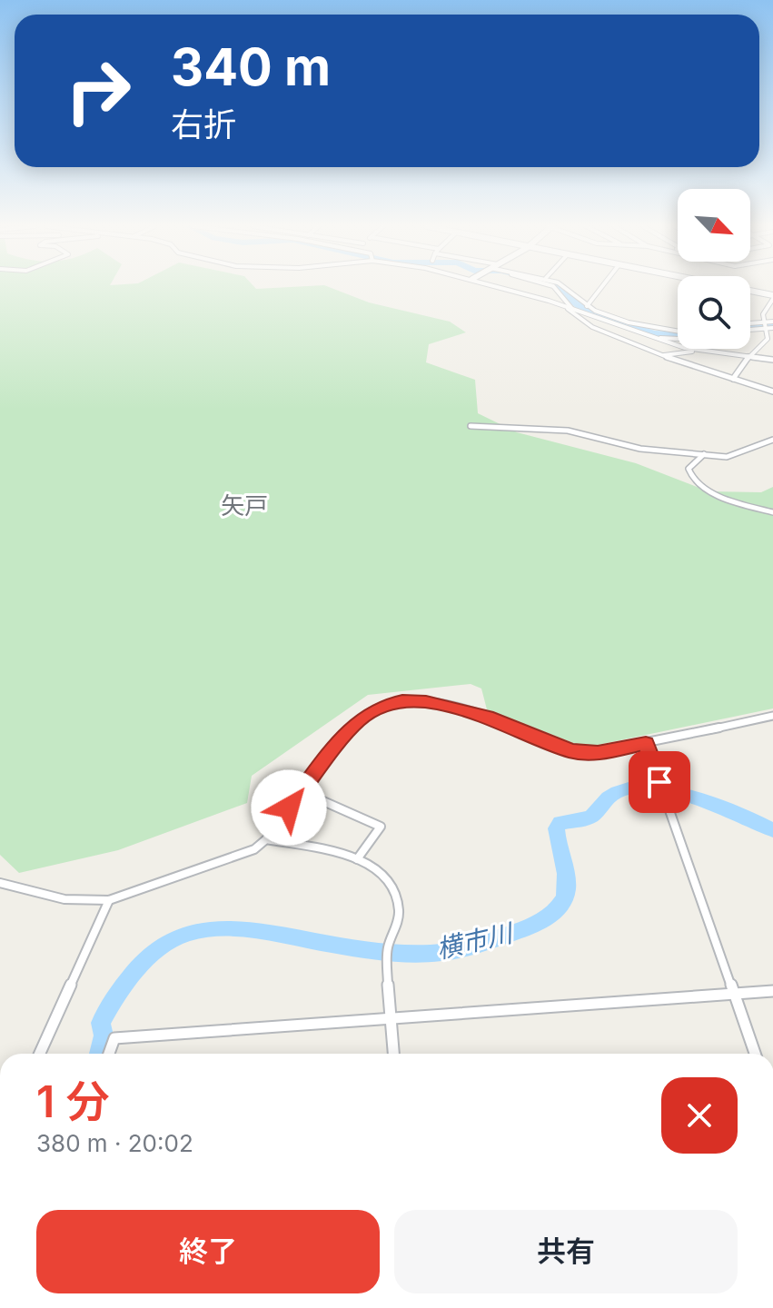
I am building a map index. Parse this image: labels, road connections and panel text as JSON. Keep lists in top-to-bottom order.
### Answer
{
  "districts": ["矢戸"],
  "water": ["横市川"],
  "north": "bottom right",
  "page": {
    "turn": ["340 m", "右折"],
    "heading": ["1 分", "380 m · 20:02"],
    "buttons": ["終了", "共有"]
  }
}
